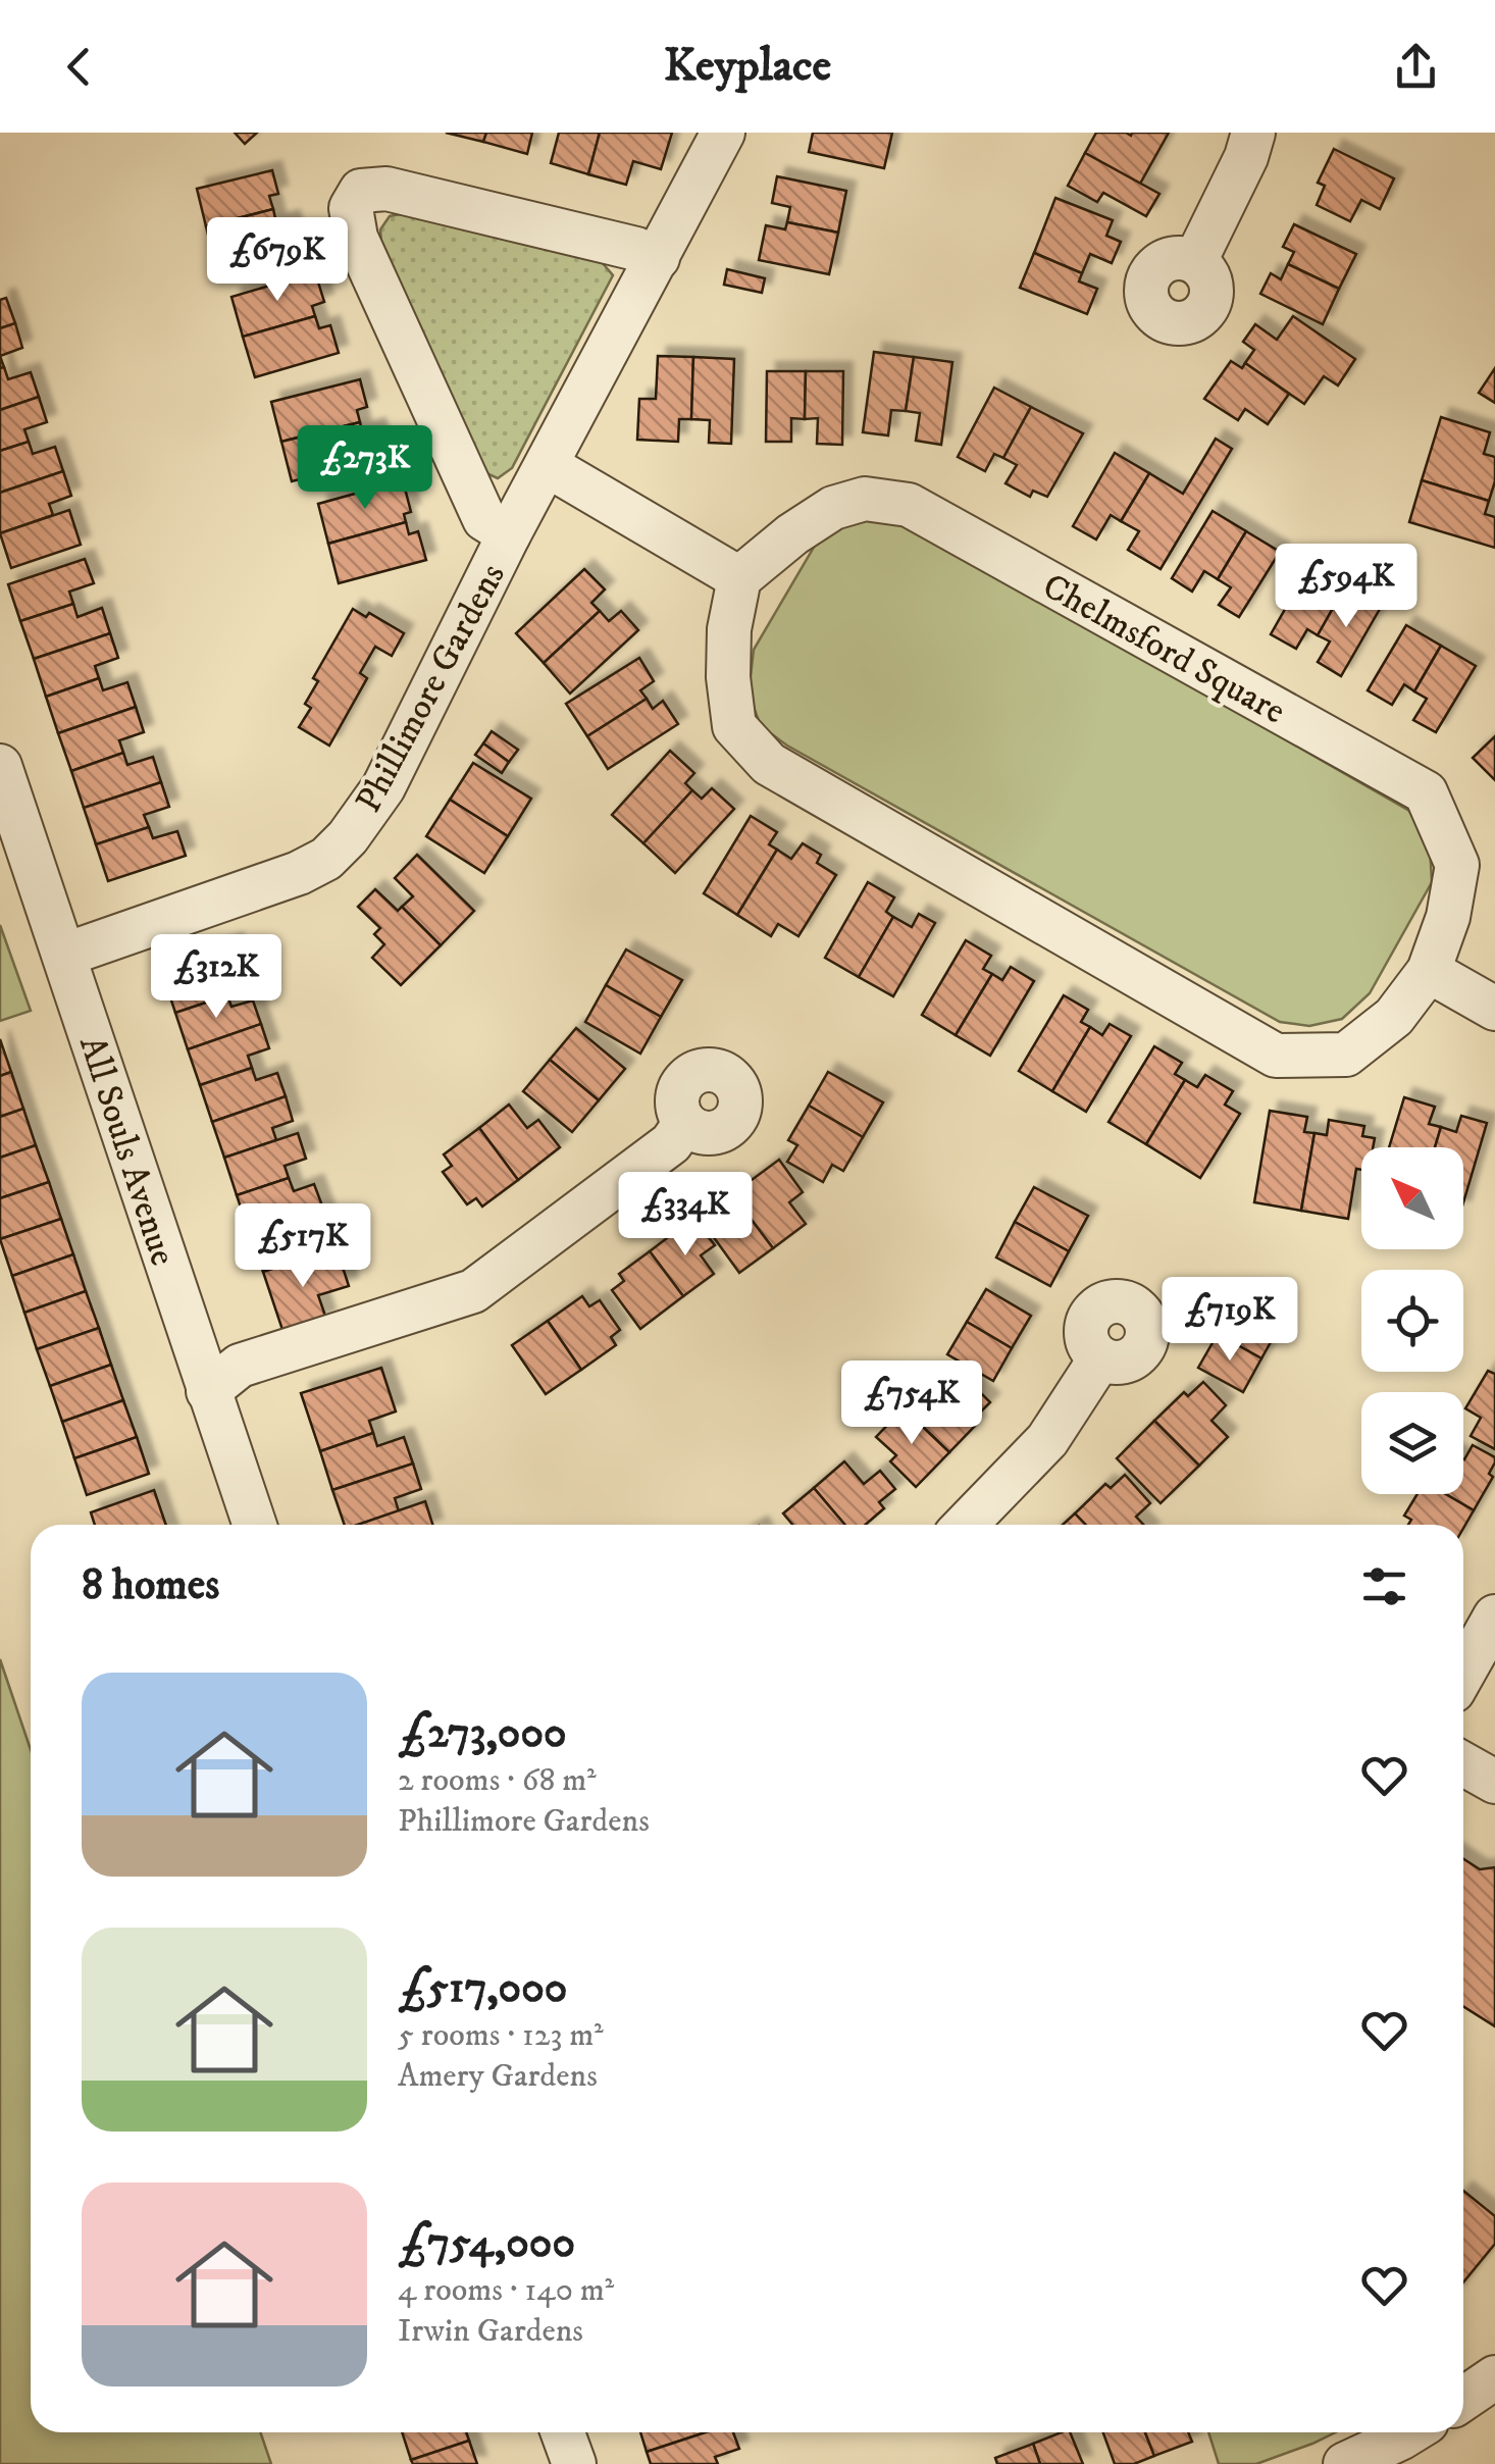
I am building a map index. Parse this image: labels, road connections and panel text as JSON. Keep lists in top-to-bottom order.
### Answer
{
  "streets": {
    "street": ["Chelmsford Square", "Phillimore Gardens", "All Souls Avenue"]
  },
  "crossings": [
    ["Phillimore Gardens", "All Souls Avenue"]
  ],
  "north": "top left",
  "page": {
    "header": "Keyplace",
    "price": [
      "£679K",
      "£273K",
      "£594K",
      "£312K",
      "£334K",
      "£517K",
      "£719K",
      "£754K"
    ],
    "heading": "8 homes",
    "list": [
      {
        "name": "£273,000",
        "note": "2 rooms · 68 m² · Phillimore Gardens"
      },
      {
        "name": "£517,000",
        "note": "5 rooms · 123 m² · Amery Gardens"
      },
      {
        "name": "£754,000",
        "note": "4 rooms · 140 m² · Irwin Gardens"
      }
    ]
  }
}
